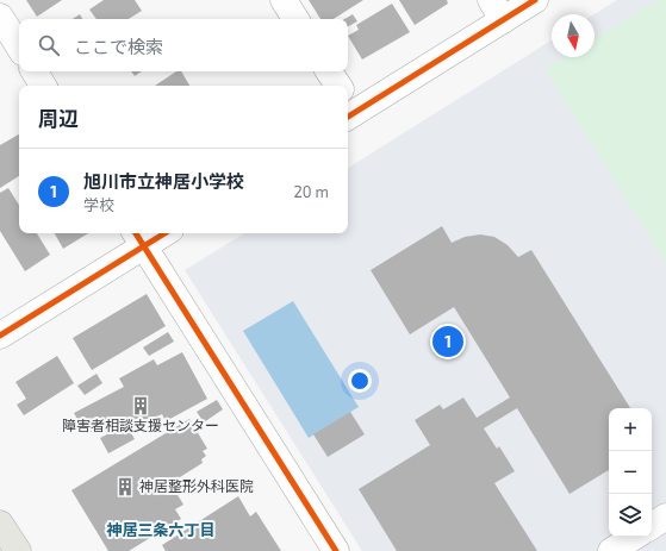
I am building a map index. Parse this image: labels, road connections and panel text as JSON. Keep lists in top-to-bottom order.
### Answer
{
  "districts": ["神居三条六丁目"],
  "places": {
    "building": ["障害者相談支援センター", "神居整形外科医院"]
  },
  "north": "bottom",
  "page": {
    "search": "ここで検索",
    "heading": "周辺",
    "list": [
      {
        "mark": "1",
        "name": "旭川市立神居小学校",
        "note": "学校",
        "value": "20 m"
      }
    ],
    "pins": "1",
    "map_buttons": ["+", "−"]
  }
}
